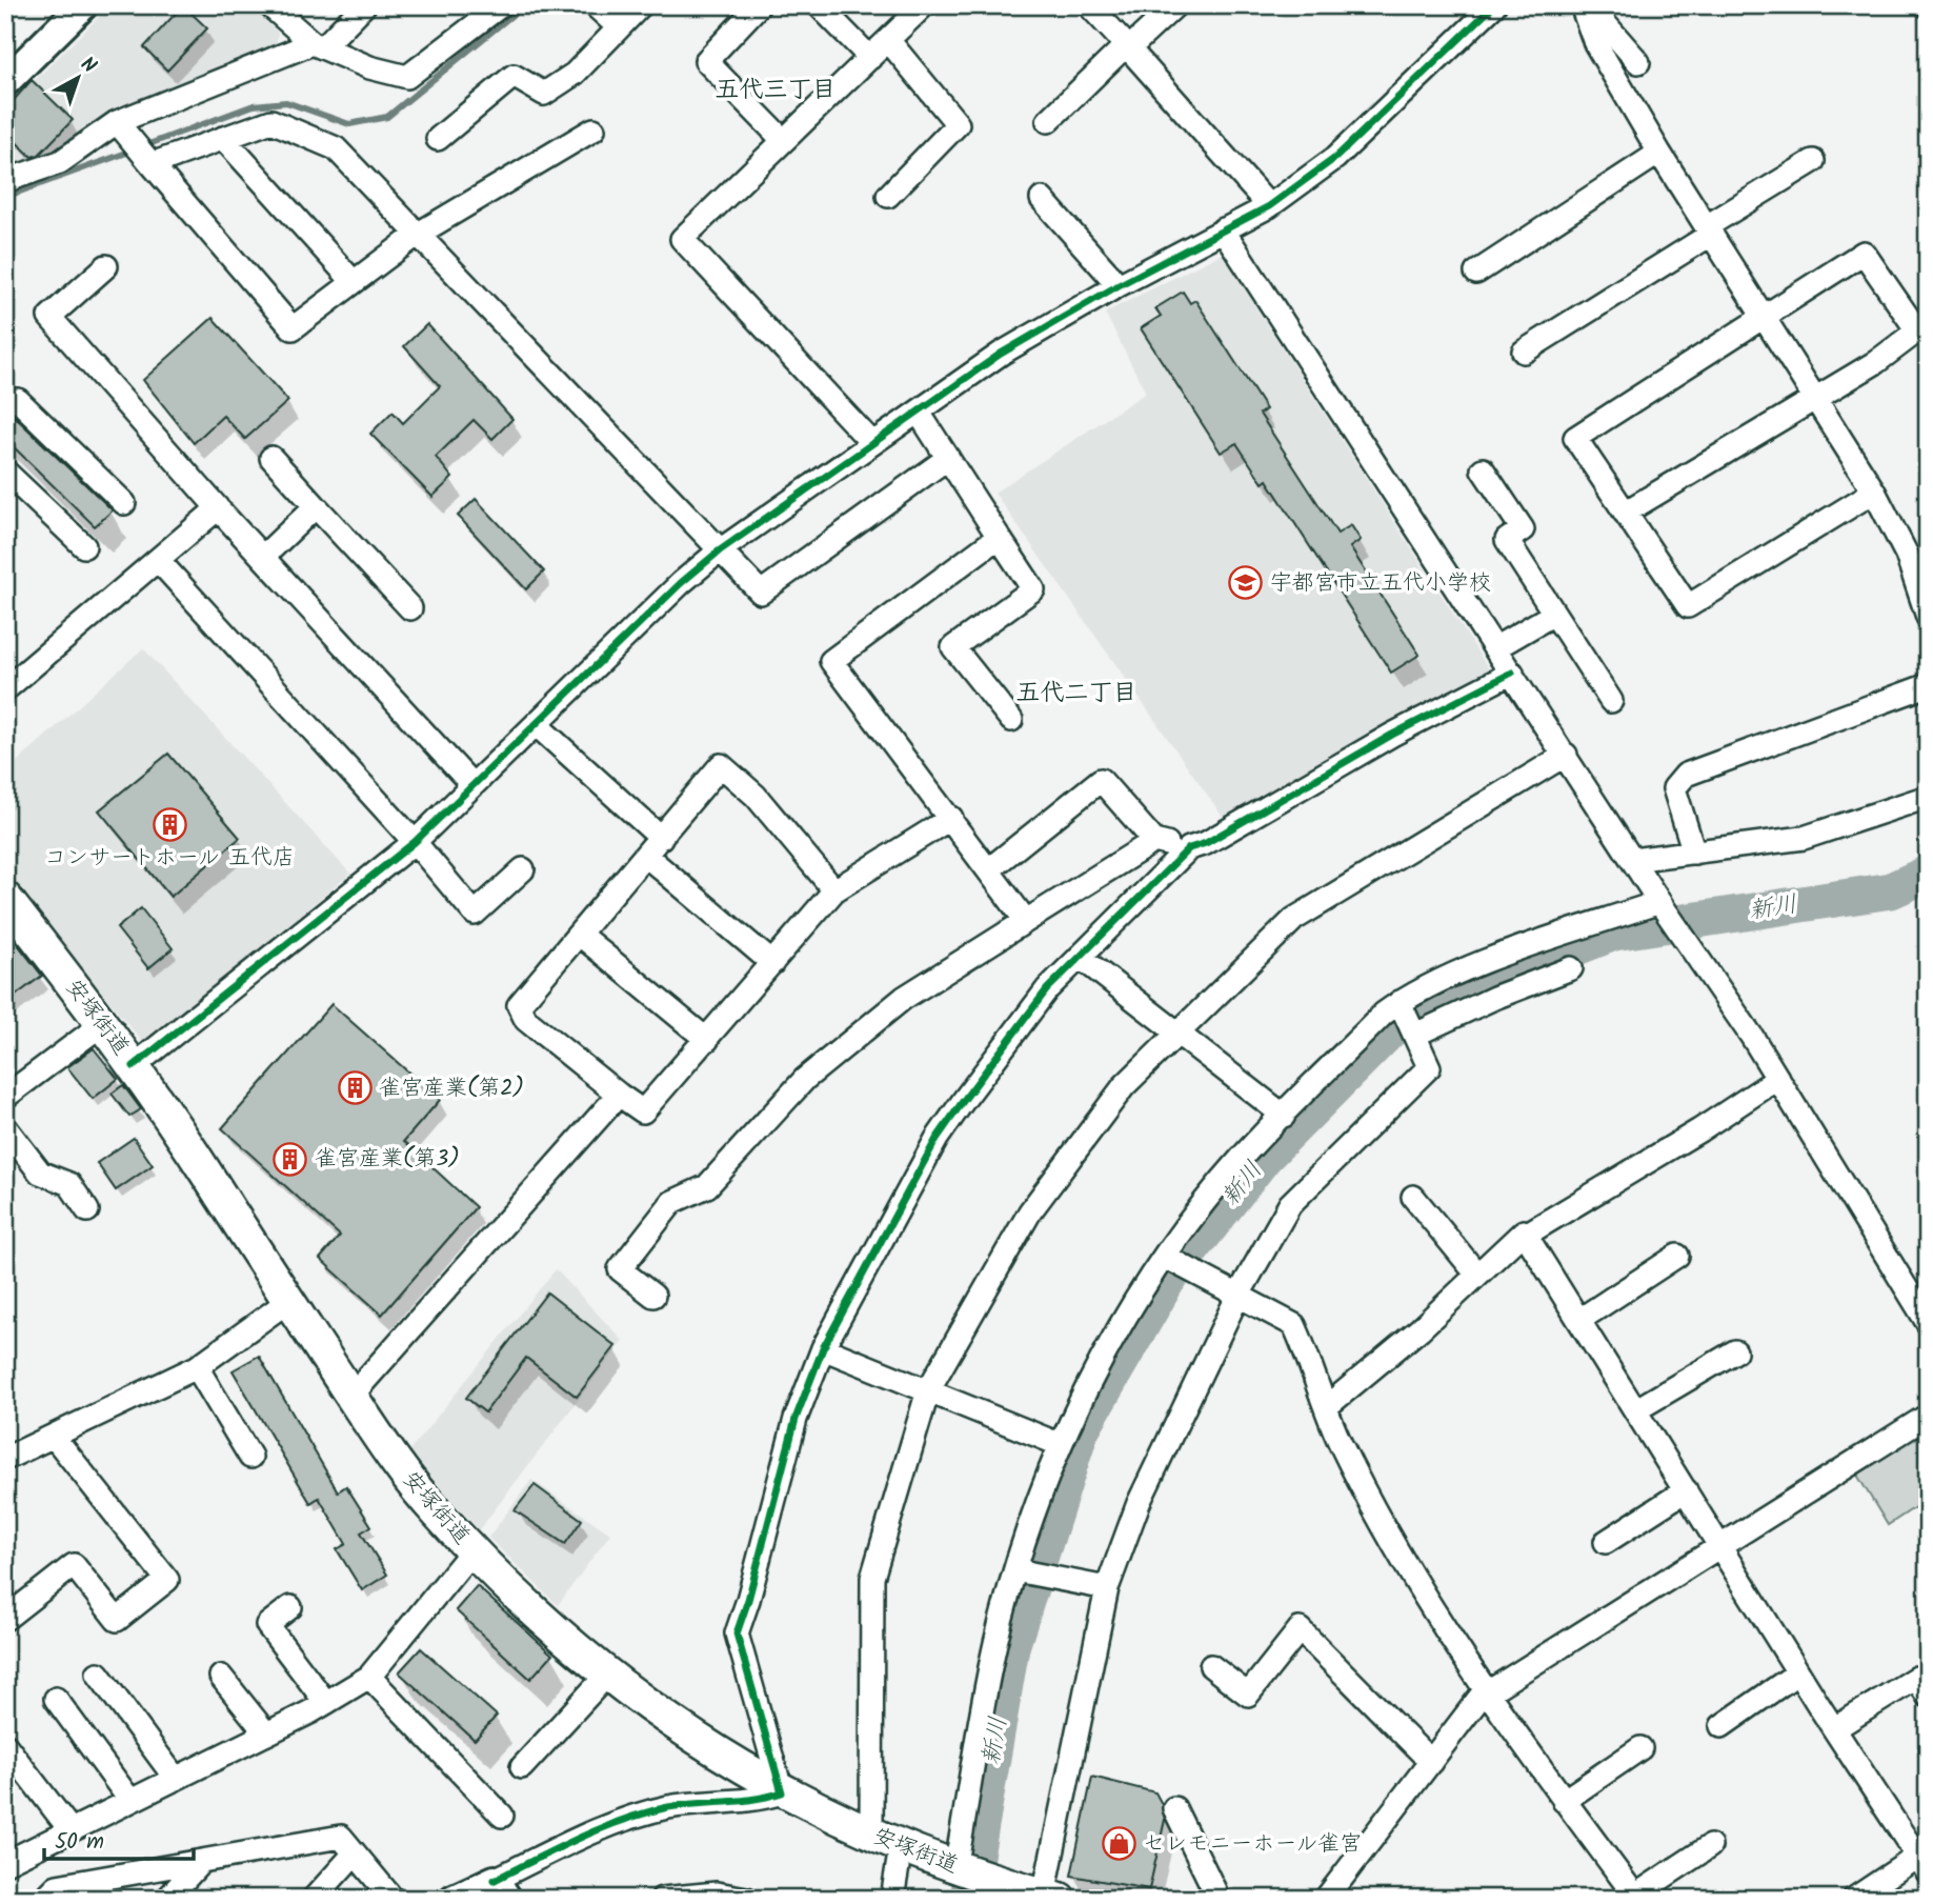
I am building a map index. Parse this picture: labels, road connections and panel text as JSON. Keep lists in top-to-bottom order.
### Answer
{
  "streets": {
    "main road": ["安塚街道"]
  },
  "districts": ["五代三丁目", "五代二丁目"],
  "water": ["新川"],
  "places": {
    "school or university": ["宇都宮市立五代小学校"],
    "building": ["コンサートホール 五代店", "雀宮産業(第2)", "雀宮産業(第3)"],
    "shop": ["セレモニーホール雀宮"]
  },
  "scale_bar": "50 m",
  "north": "top right"
}
